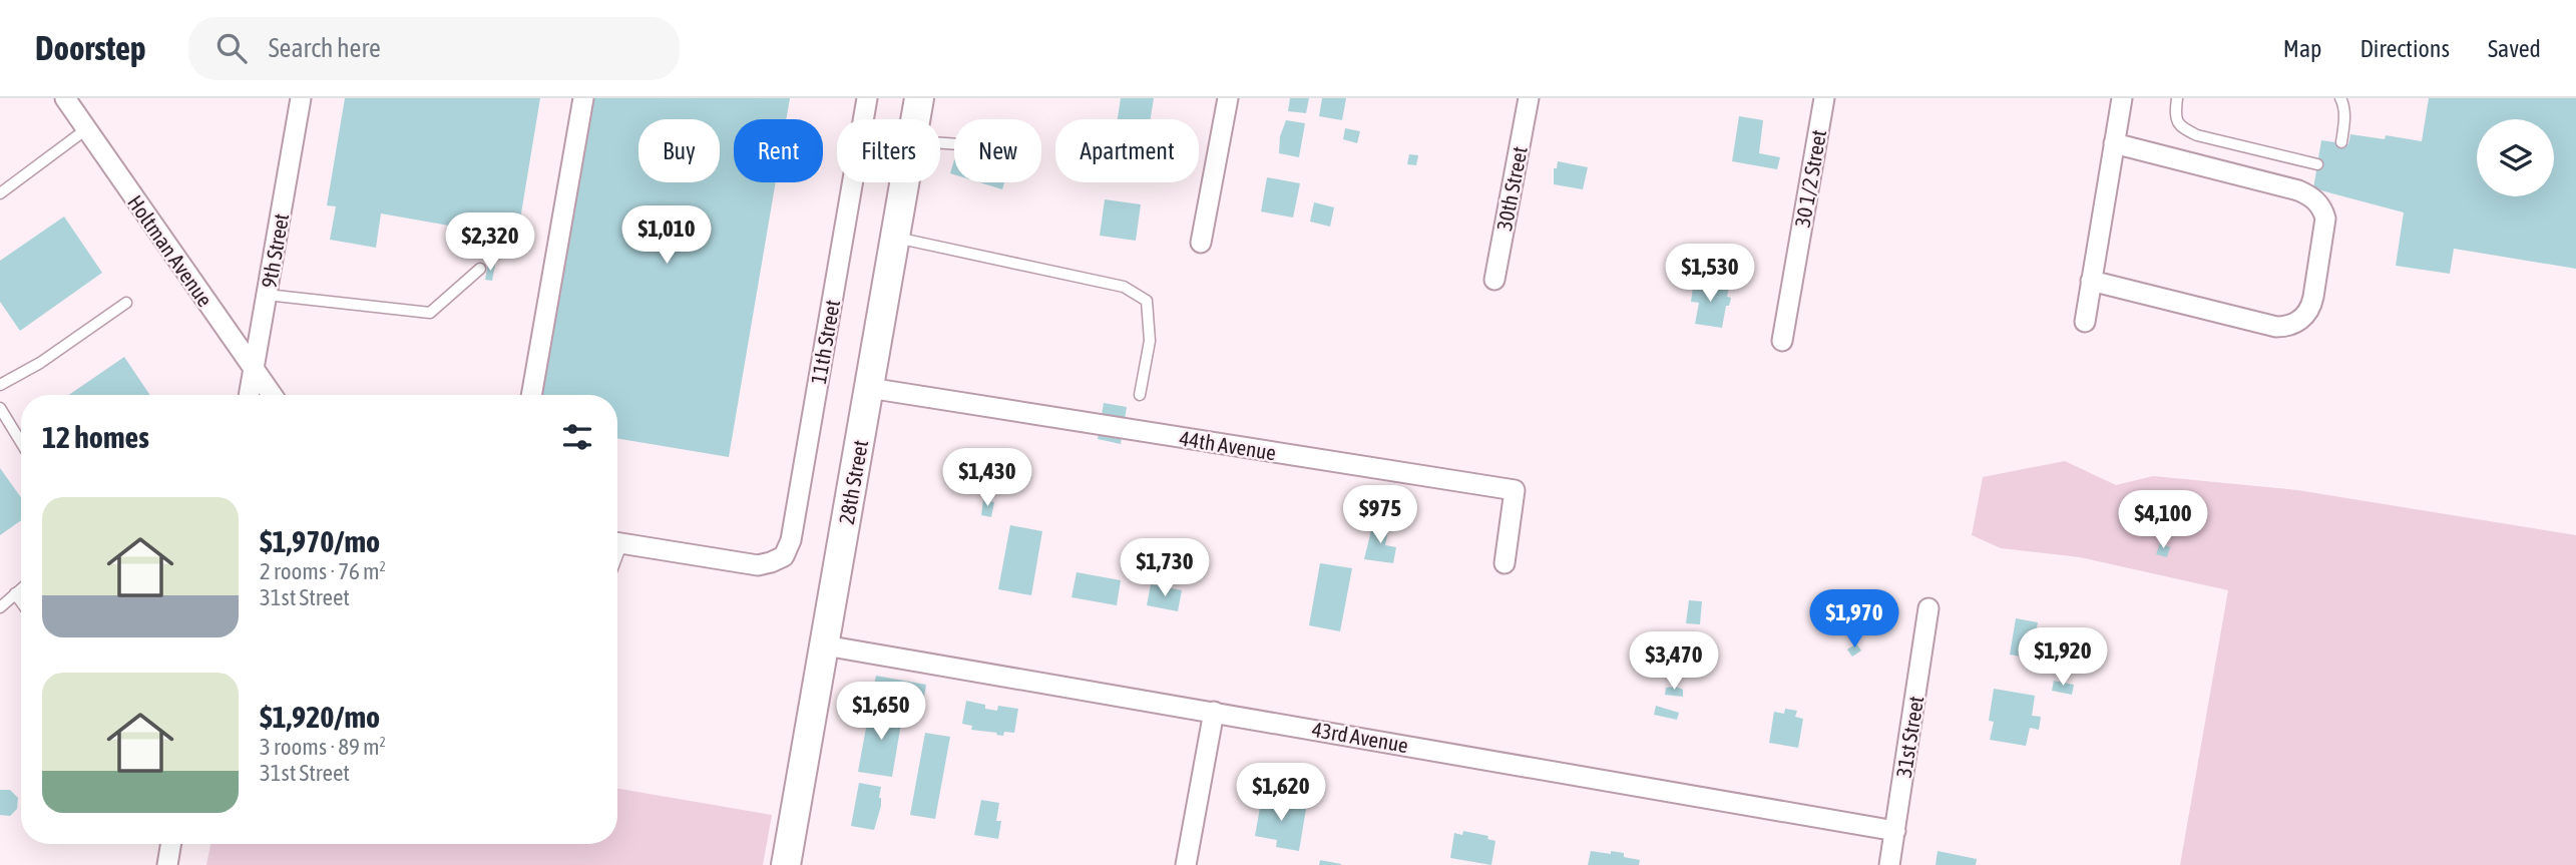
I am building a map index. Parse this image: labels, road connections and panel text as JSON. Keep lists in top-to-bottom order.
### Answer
{
  "streets": {
    "main road": ["28th Street"],
    "street": [
      "30 1/2 Street",
      "30th Street",
      "Holtman Avenue",
      "9th Street",
      "11th Street",
      "44th Avenue",
      "43rd Avenue",
      "31st Street"
    ]
  },
  "crossings": [
    ["Holtman Avenue", "9th Street"],
    ["44th Avenue", "28th Street"],
    ["28th Street", "43rd Avenue"],
    ["43rd Avenue", "31st Street"]
  ],
  "page": {
    "header": "Doorstep",
    "search": "Search here",
    "nav": ["Map", "Directions", "Saved"],
    "chip": [
      "Buy",
      "Rent",
      "Filters",
      "New",
      "Apartment"
    ],
    "price": [
      "$1,010",
      "$2,320",
      "$1,530",
      "$1,430",
      "$975",
      "$4,100",
      "$1,730",
      "$1,970",
      "$1,920",
      "$3,470",
      "$1,650",
      "$1,620"
    ],
    "heading": "12 homes",
    "list": [
      {
        "name": "$1,970/mo",
        "note": "2 rooms · 76 m² · 31st Street"
      },
      {
        "name": "$1,920/mo",
        "note": "3 rooms · 89 m² · 31st Street"
      }
    ]
  }
}
